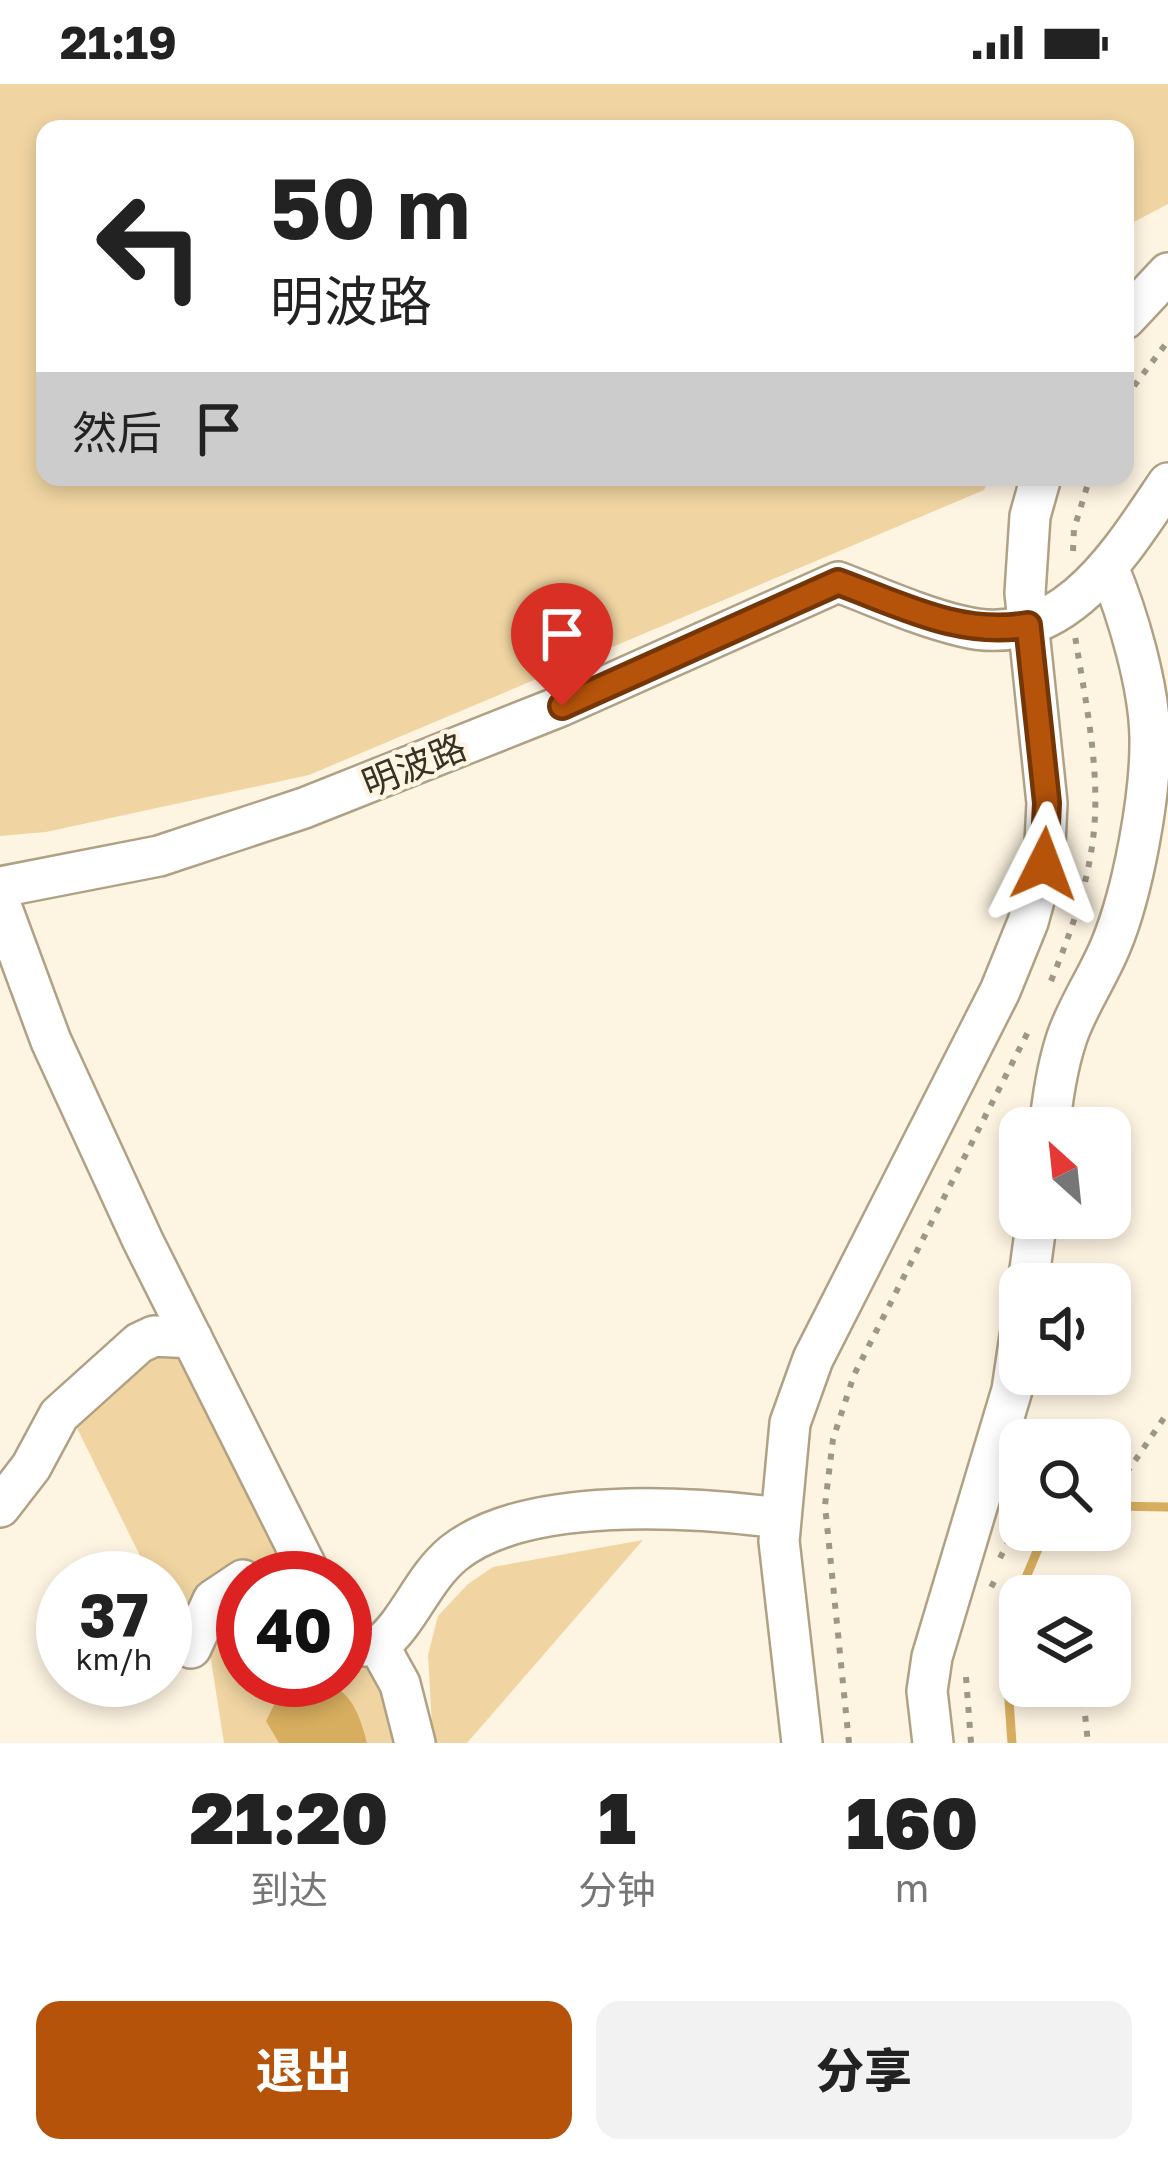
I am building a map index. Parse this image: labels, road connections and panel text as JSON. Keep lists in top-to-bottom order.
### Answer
{
  "streets": {
    "street": ["明波路"]
  },
  "north": "top left",
  "page": {
    "status": "21:19",
    "turn": ["50 m", "明波路"],
    "then": "然后",
    "speed": "37 km/h",
    "limit": "40",
    "eta": [
      "21:20",
      "到达",
      "1",
      "分钟",
      "160",
      "m"
    ],
    "buttons": ["退出", "分享"]
  }
}
